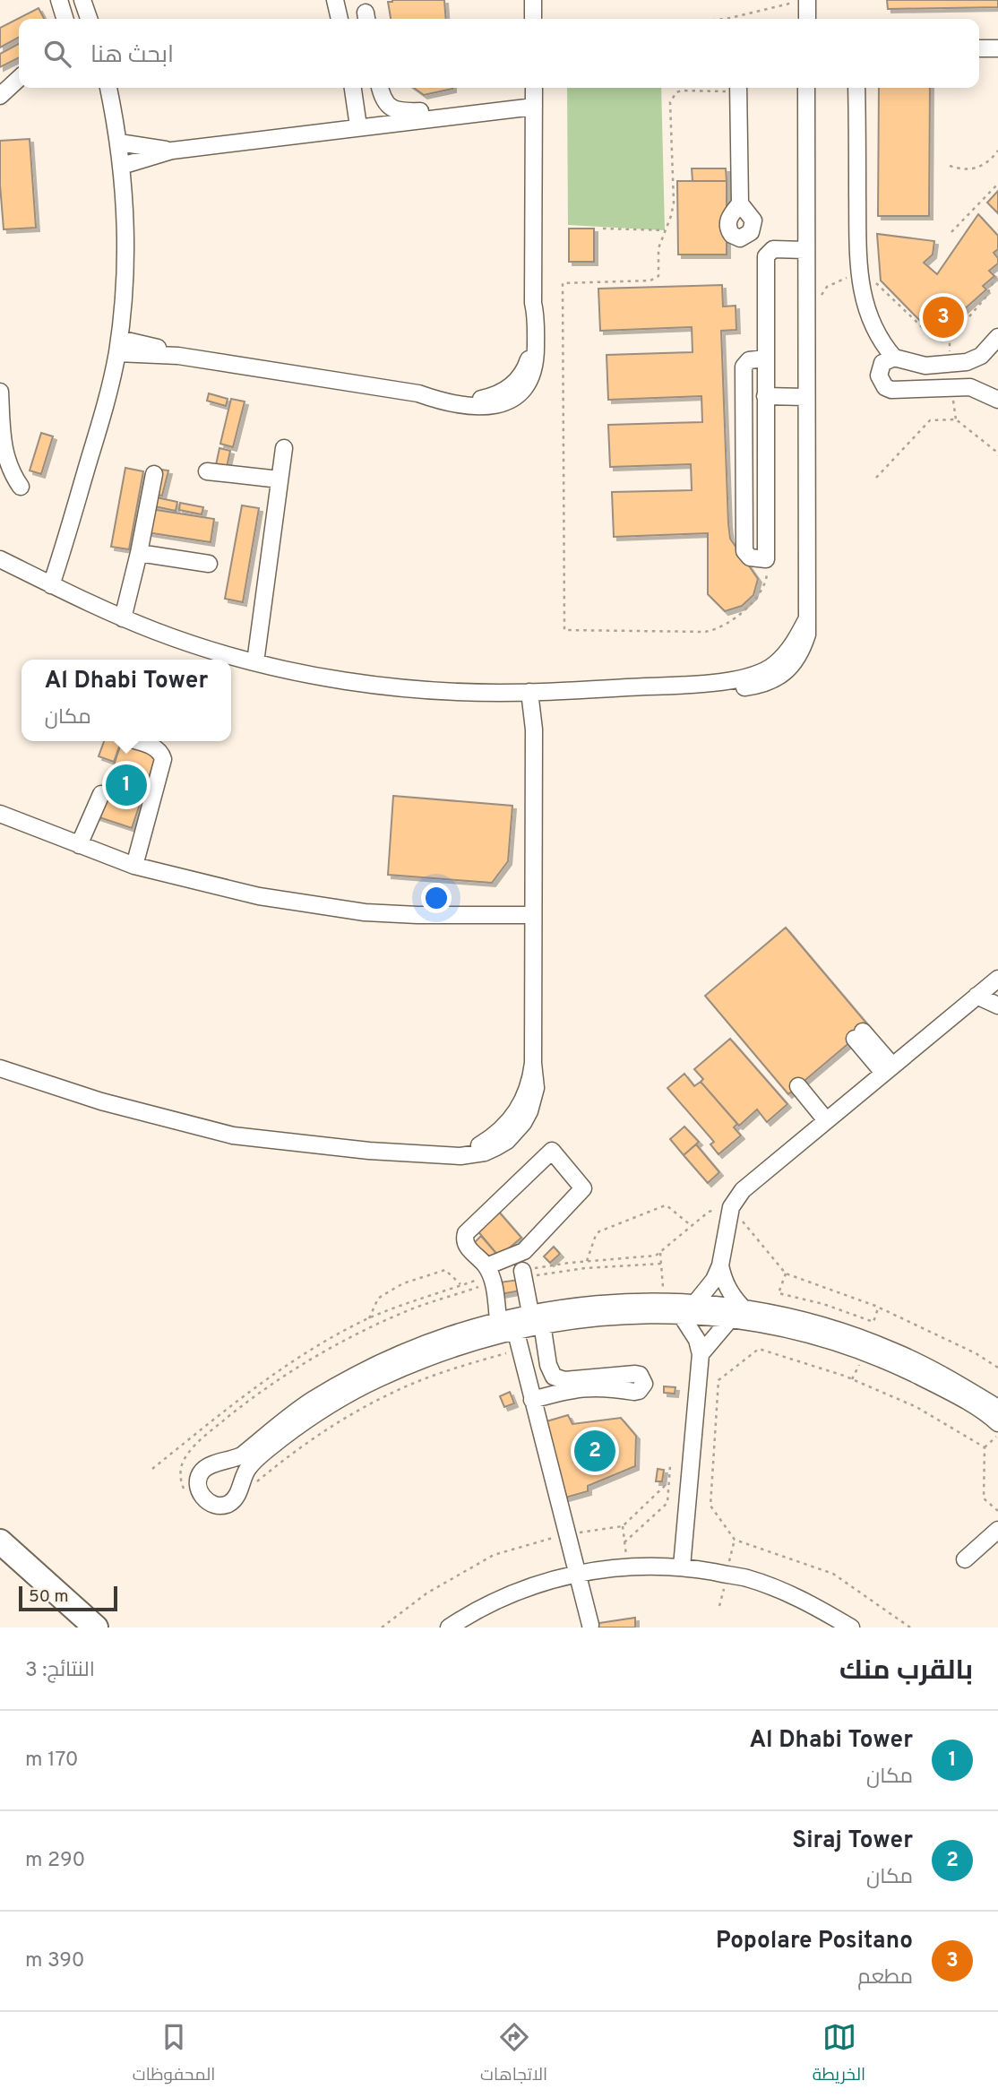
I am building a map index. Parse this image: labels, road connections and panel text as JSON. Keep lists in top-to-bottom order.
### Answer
{
  "scale_bar": "50 m",
  "page": {
    "search": "ابحث هنا",
    "pins": ["3", "1", "2"],
    "popup": ["Al Dhabi Tower", "مكان"],
    "scale": "50 m",
    "heading": ["بالقرب منك", "النتائج: 3"],
    "list": [
      {
        "mark": "1",
        "name": "Al Dhabi Tower",
        "note": "مكان",
        "value": "170 m"
      },
      {
        "mark": "2",
        "name": "Siraj Tower",
        "note": "مكان",
        "value": "290 m"
      },
      {
        "mark": "3",
        "name": "Popolare Positano",
        "note": "مطعم",
        "value": "390 m"
      }
    ],
    "nav": ["الخريطة", "الاتجاهات", "المحفوظات"]
  }
}
